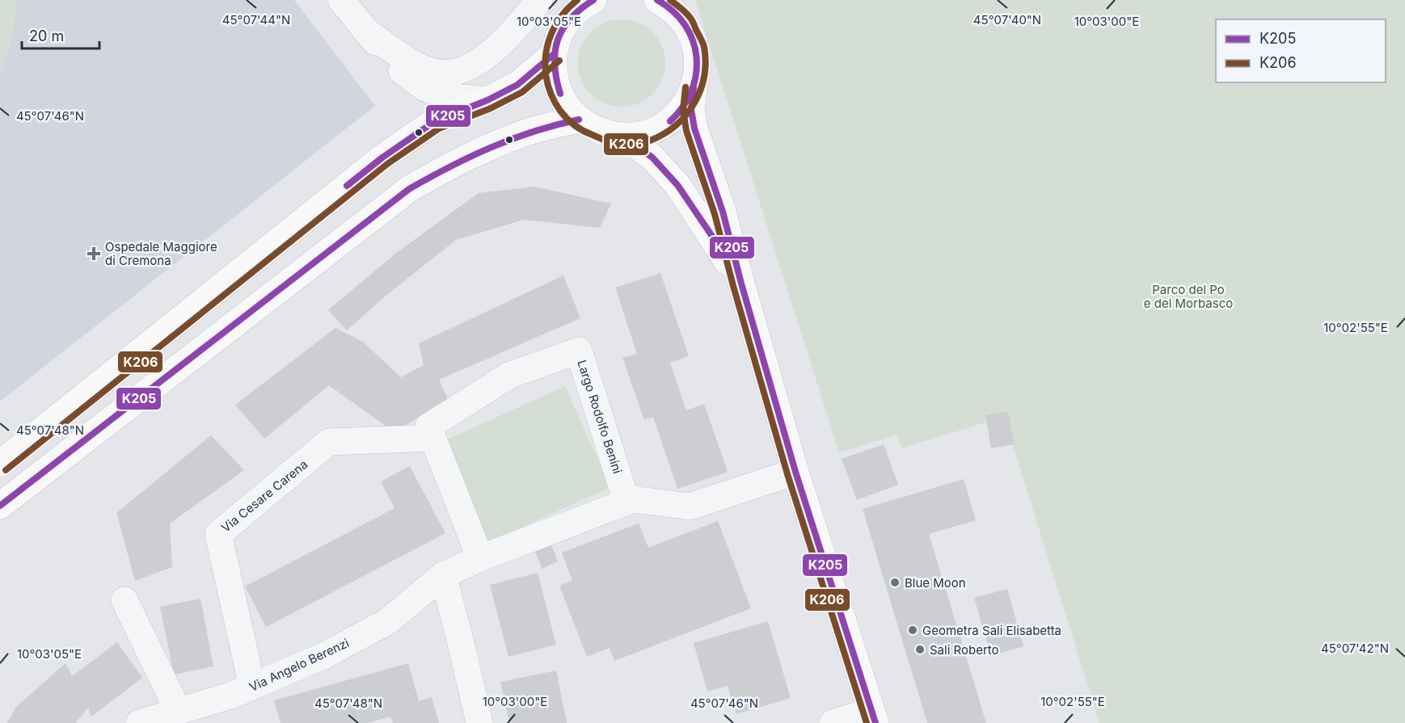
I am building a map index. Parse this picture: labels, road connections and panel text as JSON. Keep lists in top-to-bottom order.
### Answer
{
  "streets": {
    "street": ["Largo Rodolfo Benini", "Via Cesare Carena", "Via Angelo Berenzi"]
  },
  "crossings": [
    ["Largo Rodolfo Benini", "Via Cesare Carena"],
    ["Via Cesare Carena", "Via Angelo Berenzi"]
  ],
  "parks": ["Parco del Po e del Morbasco"],
  "places": {
    "health": ["Ospedale Maggiore di Cremona"],
    "other": ["Blue Moon", "Geometra Sali Elisabetta", "Sali Roberto"]
  },
  "lines": ["transit line K205", "transit line K206"],
  "legend": ["K205", "K206"],
  "scale_bar": "20 m",
  "coordinates": [
    "45°07'44\"N",
    "45°07'40\"N",
    "10°03'05\"E",
    "10°03'00\"E",
    "45°07'46\"N",
    "10°02'55\"E",
    "45°07'48\"N",
    "45°07'42\"N"
  ]
}
